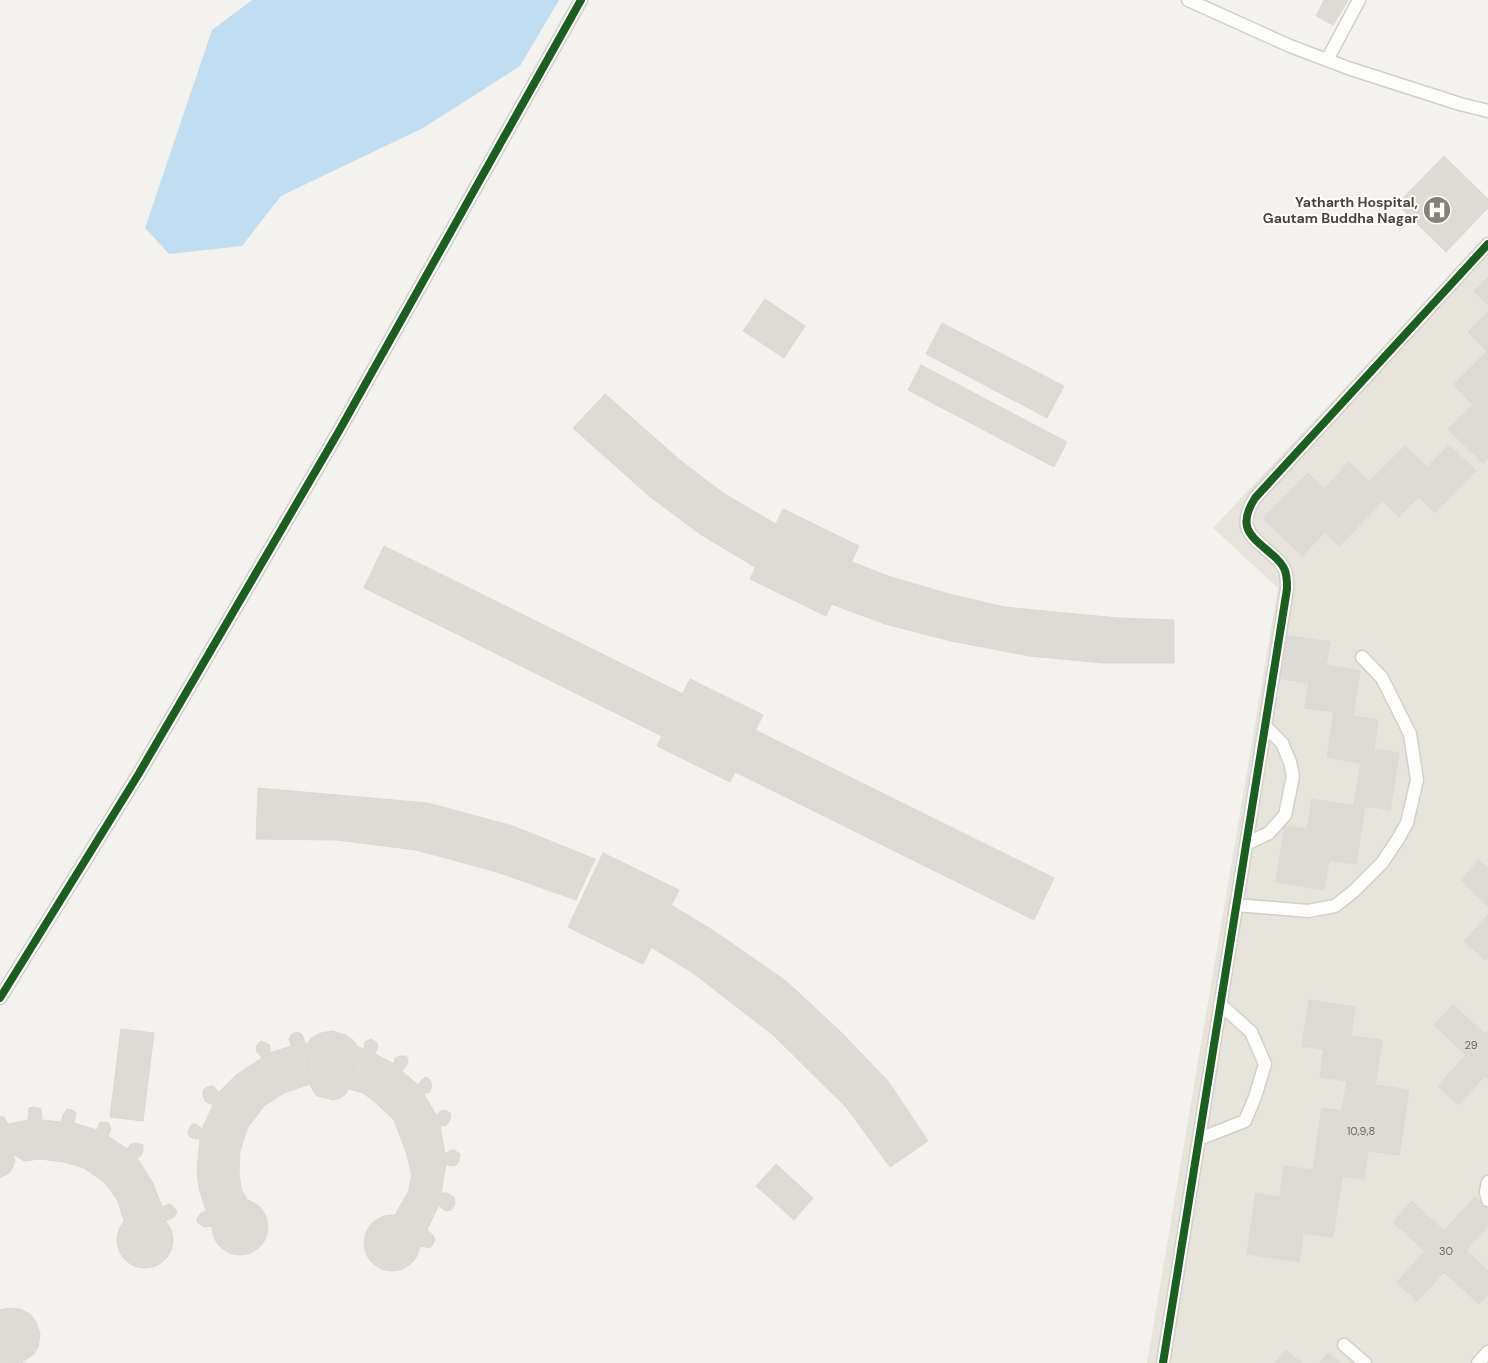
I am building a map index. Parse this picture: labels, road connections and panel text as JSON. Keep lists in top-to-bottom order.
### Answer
{
  "places": {
    "hospital": ["Yatharth Hospital, Gautam Buddha Nagar"]
  },
  "house_numbers": ["29", "10,9,8", "30"]
}
